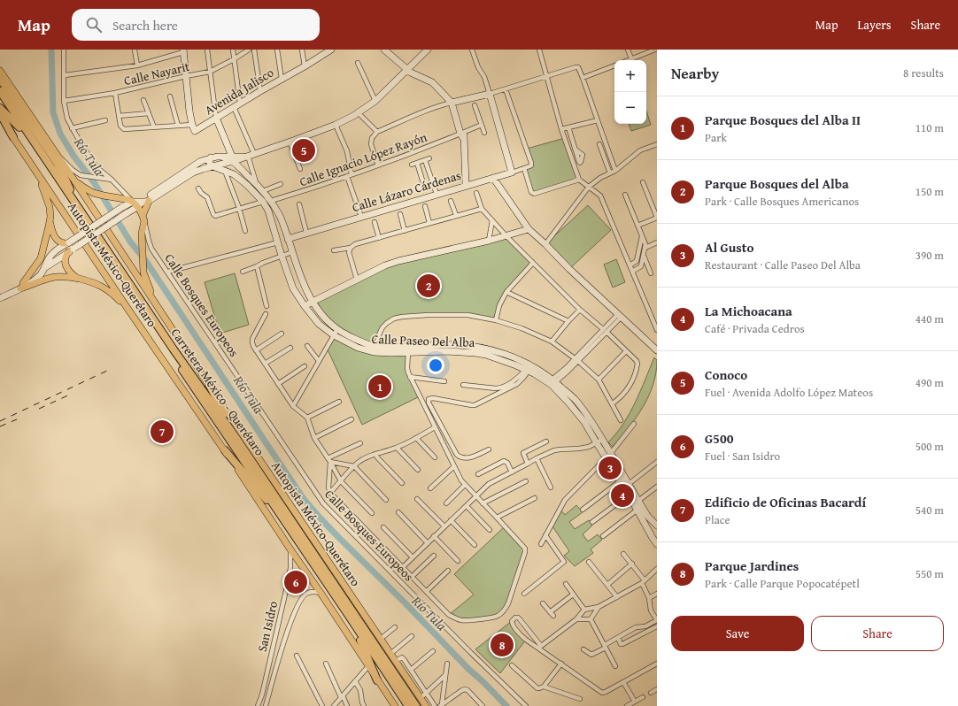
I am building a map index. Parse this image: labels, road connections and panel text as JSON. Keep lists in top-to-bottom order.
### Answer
{
  "streets": {
    "highway": ["Carretera México - Querétaro"],
    "main road": [
      "Avenida Jalisco",
      "Calle Lázaro Cárdenas",
      "Autopista México-Querétaro",
      "Calle Paseo Del Alba"
    ],
    "street": [
      "Calle Nayarit",
      "Calle Ignacio López Rayón",
      "Calle Bosques Europeos",
      "San Isidro"
    ]
  },
  "crossings": [
    ["Calle Ignacio López Rayón", "Calle Paseo Del Alba"],
    ["Calle Lázaro Cárdenas", "Calle Paseo Del Alba"],
    ["Autopista México-Querétaro", "San Isidro"]
  ],
  "water": ["Río Tula"],
  "page": {
    "header": "Map",
    "search": "Search here",
    "nav": ["Map", "Layers", "Share"],
    "heading": ["Nearby", "8 results"],
    "map_buttons": ["+", "−"],
    "list": [
      {
        "mark": "1",
        "name": "Parque Bosques del Alba II",
        "note": "Park",
        "value": "110 m"
      },
      {
        "mark": "2",
        "name": "Parque Bosques del Alba",
        "note": "Park · Calle Bosques Americanos",
        "value": "150 m"
      },
      {
        "mark": "3",
        "name": "Al Gusto",
        "note": "Restaurant · Calle Paseo Del Alba",
        "value": "390 m"
      },
      {
        "mark": "4",
        "name": "La Michoacana",
        "note": "Café · Privada Cedros",
        "value": "440 m"
      },
      {
        "mark": "5",
        "name": "Conoco",
        "note": "Fuel · Avenida Adolfo López Mateos",
        "value": "490 m"
      },
      {
        "mark": "6",
        "name": "G500",
        "note": "Fuel · San Isidro",
        "value": "500 m"
      },
      {
        "mark": "7",
        "name": "Edificio de Oficinas Bacardí",
        "note": "Place",
        "value": "540 m"
      },
      {
        "mark": "8",
        "name": "Parque Jardines",
        "note": "Park · Calle Parque Popocatépetl",
        "value": "550 m"
      }
    ],
    "pins": [
      "5",
      "2",
      "1",
      "7",
      "3",
      "4",
      "6",
      "8"
    ],
    "buttons": ["Save", "Share"]
  }
}
